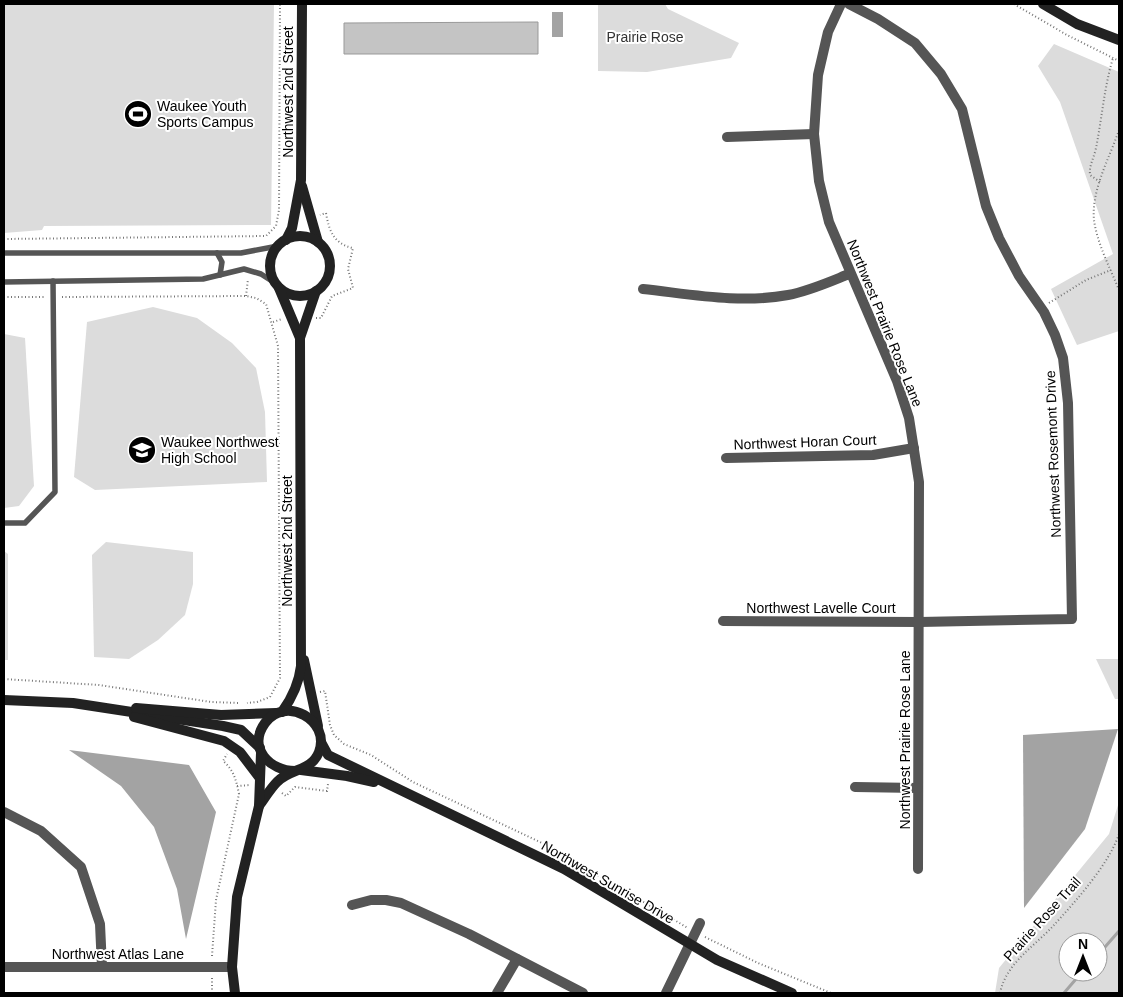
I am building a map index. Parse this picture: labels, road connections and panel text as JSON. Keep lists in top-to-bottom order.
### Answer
{
  "streets": {
    "street": [
      "Northwest 2nd Street",
      "Northwest Prairie Rose Lane",
      "Northwest Horan Court",
      "Northwest Rosemont Drive",
      "Northwest Lavelle Court",
      "Northwest Sunrise Drive",
      "Northwest Atlas Lane"
    ],
    "path": ["Prairie Rose Trail"]
  },
  "crossings": [
    ["Northwest 2nd Street", "Northwest Sunrise Drive"],
    ["Northwest Prairie Rose Lane", "Northwest Horan Court"],
    ["Northwest Prairie Rose Lane", "Northwest Lavelle Court"],
    ["Northwest Rosemont Drive", "Northwest Lavelle Court"]
  ],
  "parks": ["Prairie Rose"],
  "places": {
    "sports": ["Waukee Youth Sports Campus"],
    "school or university": ["Waukee Northwest High School"]
  },
  "north": "top"
}
